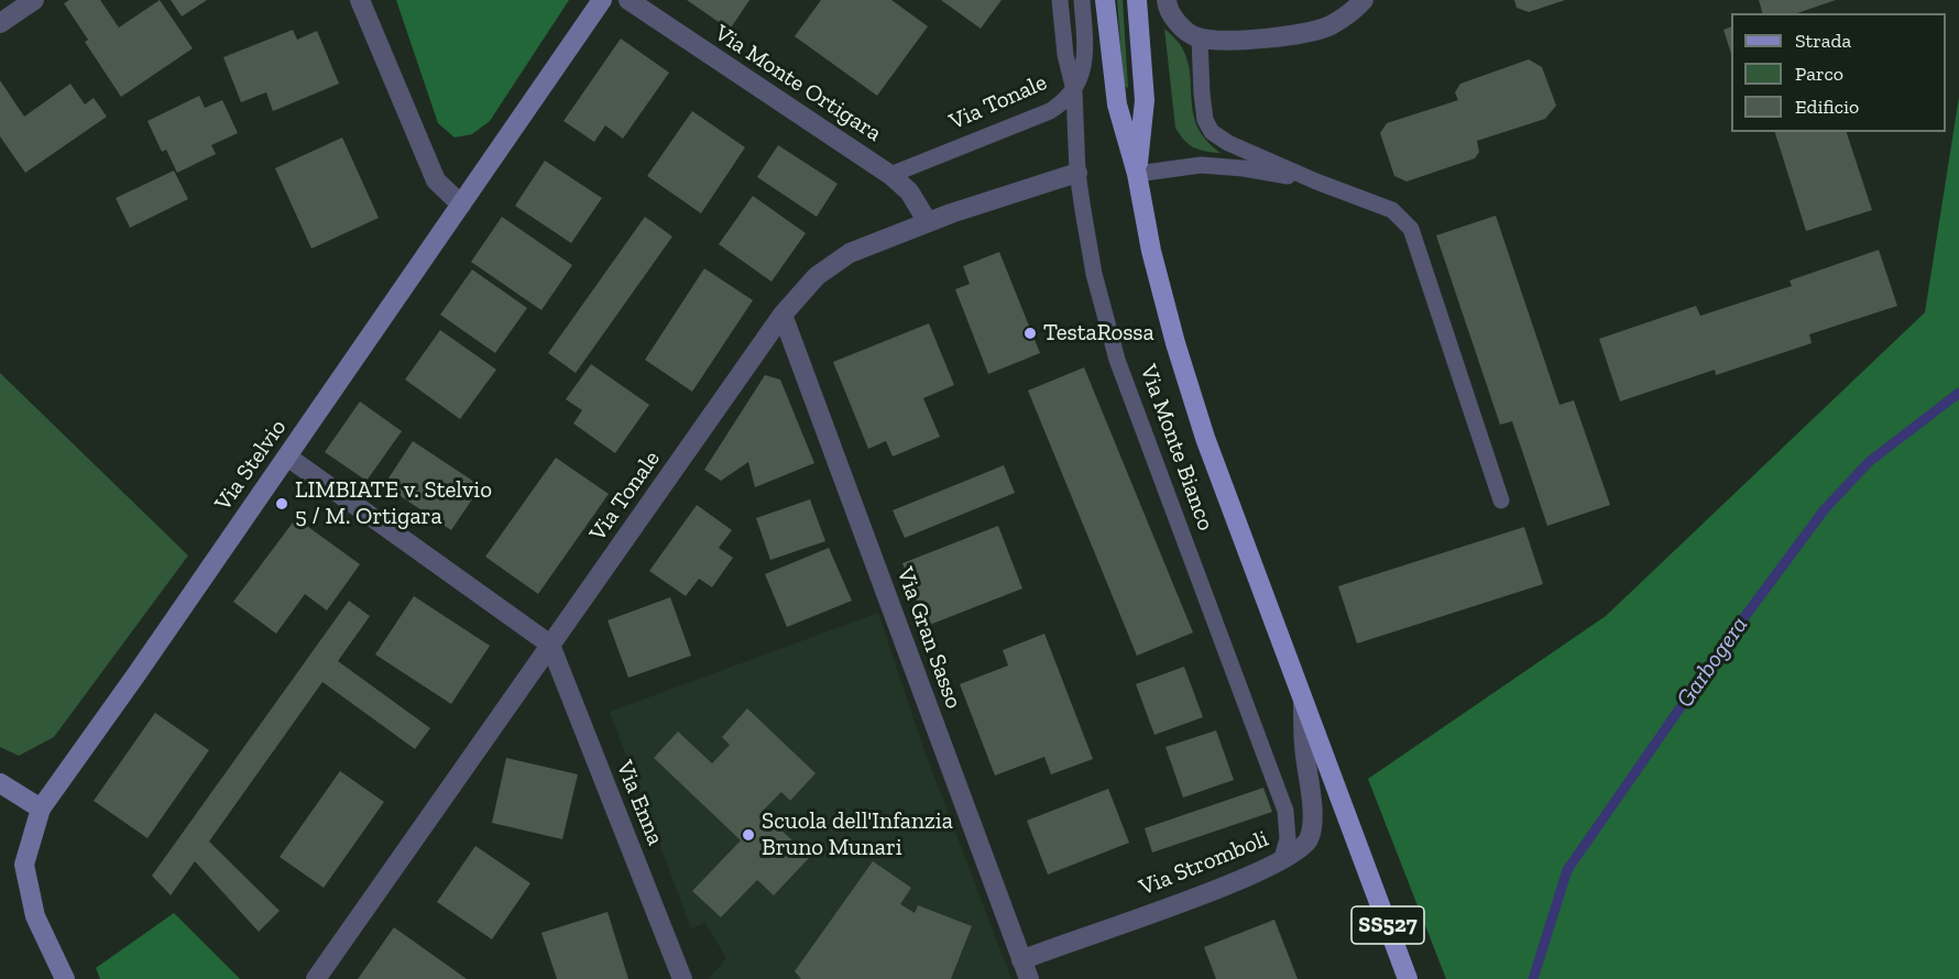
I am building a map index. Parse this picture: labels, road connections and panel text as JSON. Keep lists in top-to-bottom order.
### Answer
{
  "streets": {
    "main road": ["Via Monte Bianco", "SS527"],
    "street": [
      "Via Monte Ortigara",
      "Via Tonale",
      "Via Stelvio",
      "Via Gran Sasso",
      "Via Enna",
      "Via Stromboli"
    ]
  },
  "crossings": [
    ["Via Monte Ortigara", "Via Tonale"],
    ["Via Tonale", "Via Monte Bianco"],
    ["Via Tonale", "Via Gran Sasso"],
    ["Via Tonale", "Via Enna"],
    ["Via Monte Bianco", "Via Stromboli"],
    ["Via Gran Sasso", "Via Stromboli"]
  ],
  "water": ["Garbogera"],
  "places": ["TestaRossa", "LIMBIATE v. Stelvio 5 / M. Ortigara", "Scuola dell'Infanzia Bruno Munari"],
  "legend": ["Strada", "Parco", "Edificio"]
}
